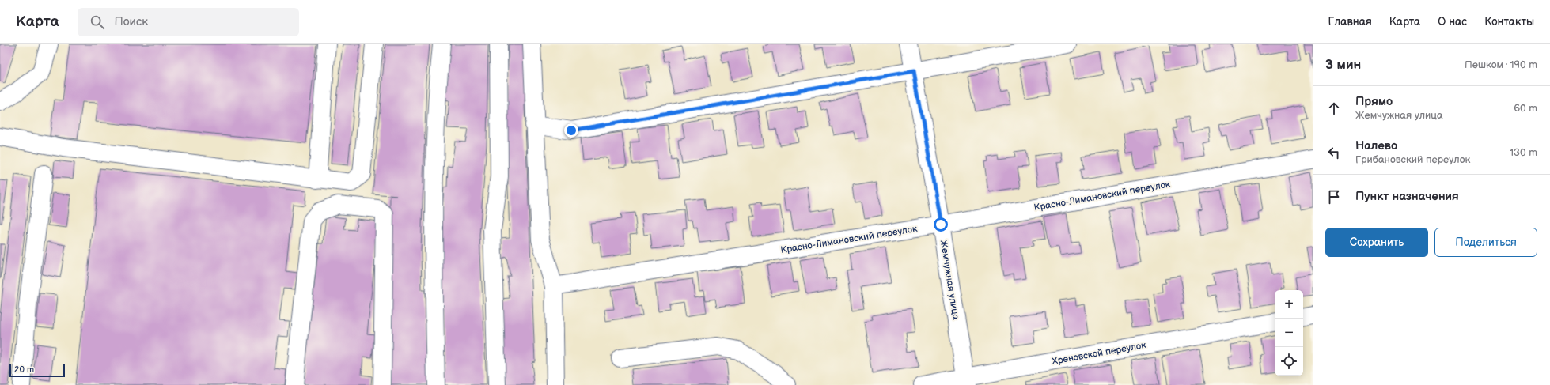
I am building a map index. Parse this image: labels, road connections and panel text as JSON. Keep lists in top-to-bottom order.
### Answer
{
  "streets": {
    "street": ["Красно-Лимановский переулок", "Жемчужная улица", "Хреновской переулок"]
  },
  "crossings": [
    ["Красно-Лимановский переулок", "Жемчужная улица"],
    ["Жемчужная улица", "Хреновской переулок"]
  ],
  "scale_bar": "20 m",
  "page": {
    "header": "Карта",
    "search": "Поиск",
    "nav": [
      "Главная",
      "Карта",
      "О нас",
      "Контакты"
    ],
    "heading": ["3 мин", "Пешком · 190 m"],
    "list": [
      ["Прямо", "Жемчужная улица", "60 m"],
      ["Налево", "Грибановский переулок", "130 m"],
      "Пункт назначения"
    ],
    "buttons": ["Сохранить", "Поделиться"],
    "map_buttons": ["+", "−"],
    "scale": "20 m"
  }
}
